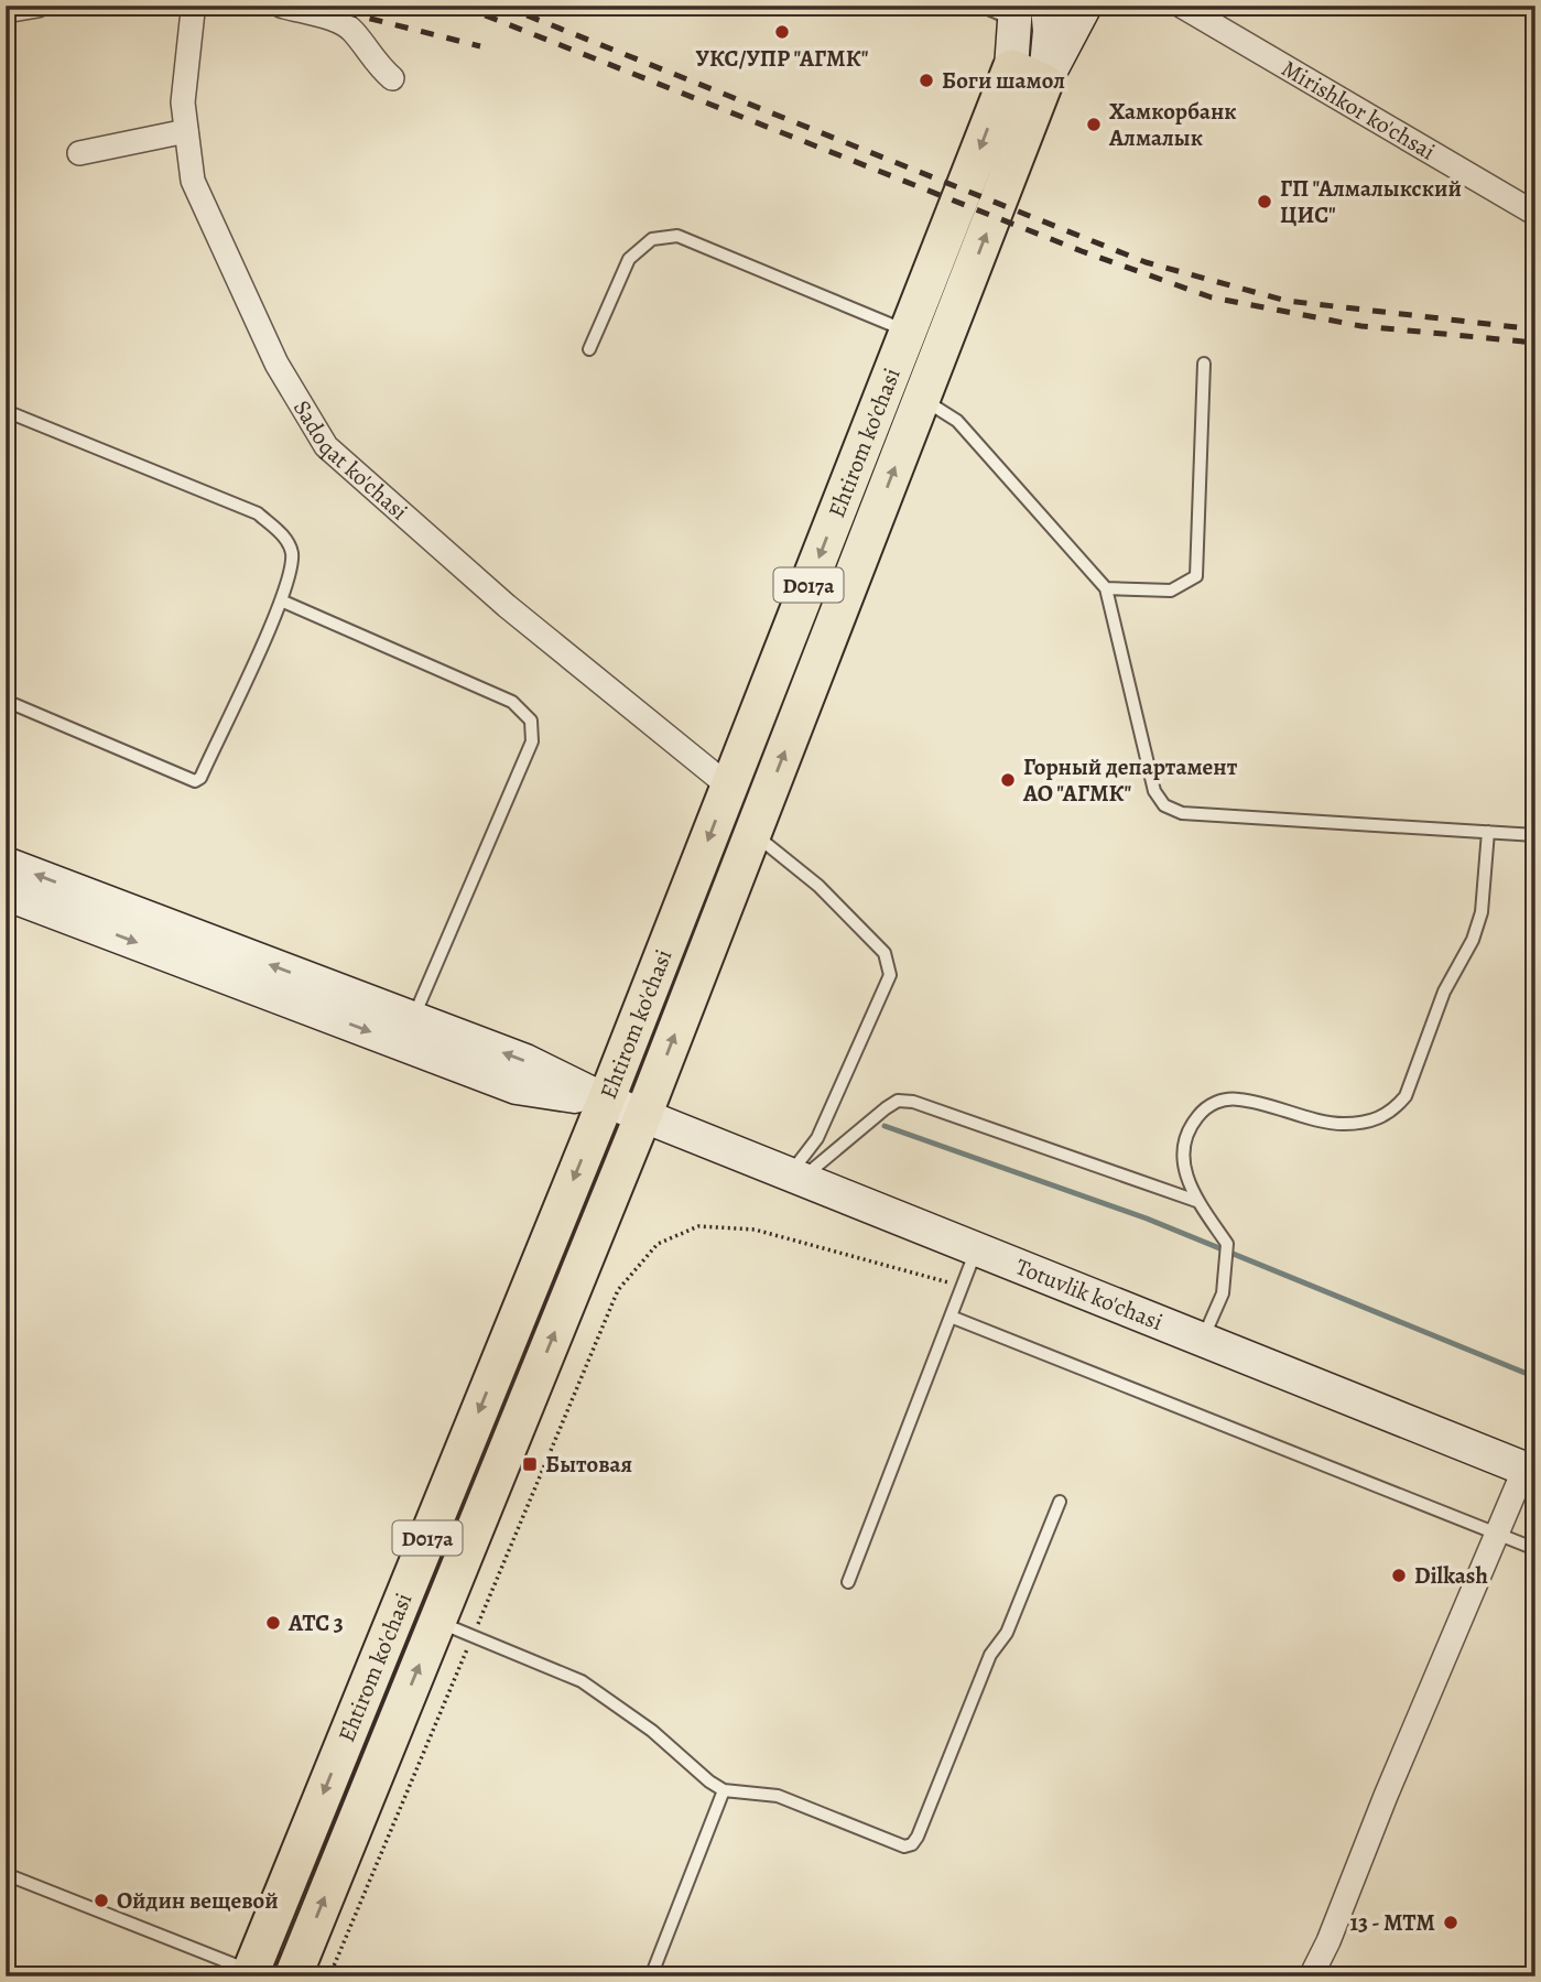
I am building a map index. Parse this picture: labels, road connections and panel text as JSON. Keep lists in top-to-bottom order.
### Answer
{
  "streets": {
    "main road": ["Ehtirom ko'chasi", "D017a", "Totuvlik ko'chasi"],
    "street": ["Mirishkor ko'chsai", "Sadoqat ko'chasi"]
  },
  "crossings": [
    ["Ehtirom ko'chasi", "Sadoqat ko'chasi"],
    ["Ehtirom ko'chasi", "Totuvlik ko'chasi"]
  ],
  "places": {
    "other": [
      "УКС/УПР \"АГМК\"",
      "Боги шамол",
      "Хамкорбанк Алмалык",
      "ГП \"Алмалыкский ЦИС\"",
      "Горный департамент АО \"АГМК\"",
      "Dilkash",
      "АТС 3",
      "Ойдин вещевой",
      "13 - MTM"
    ],
    "transit": ["Бытовая"]
  }
}
